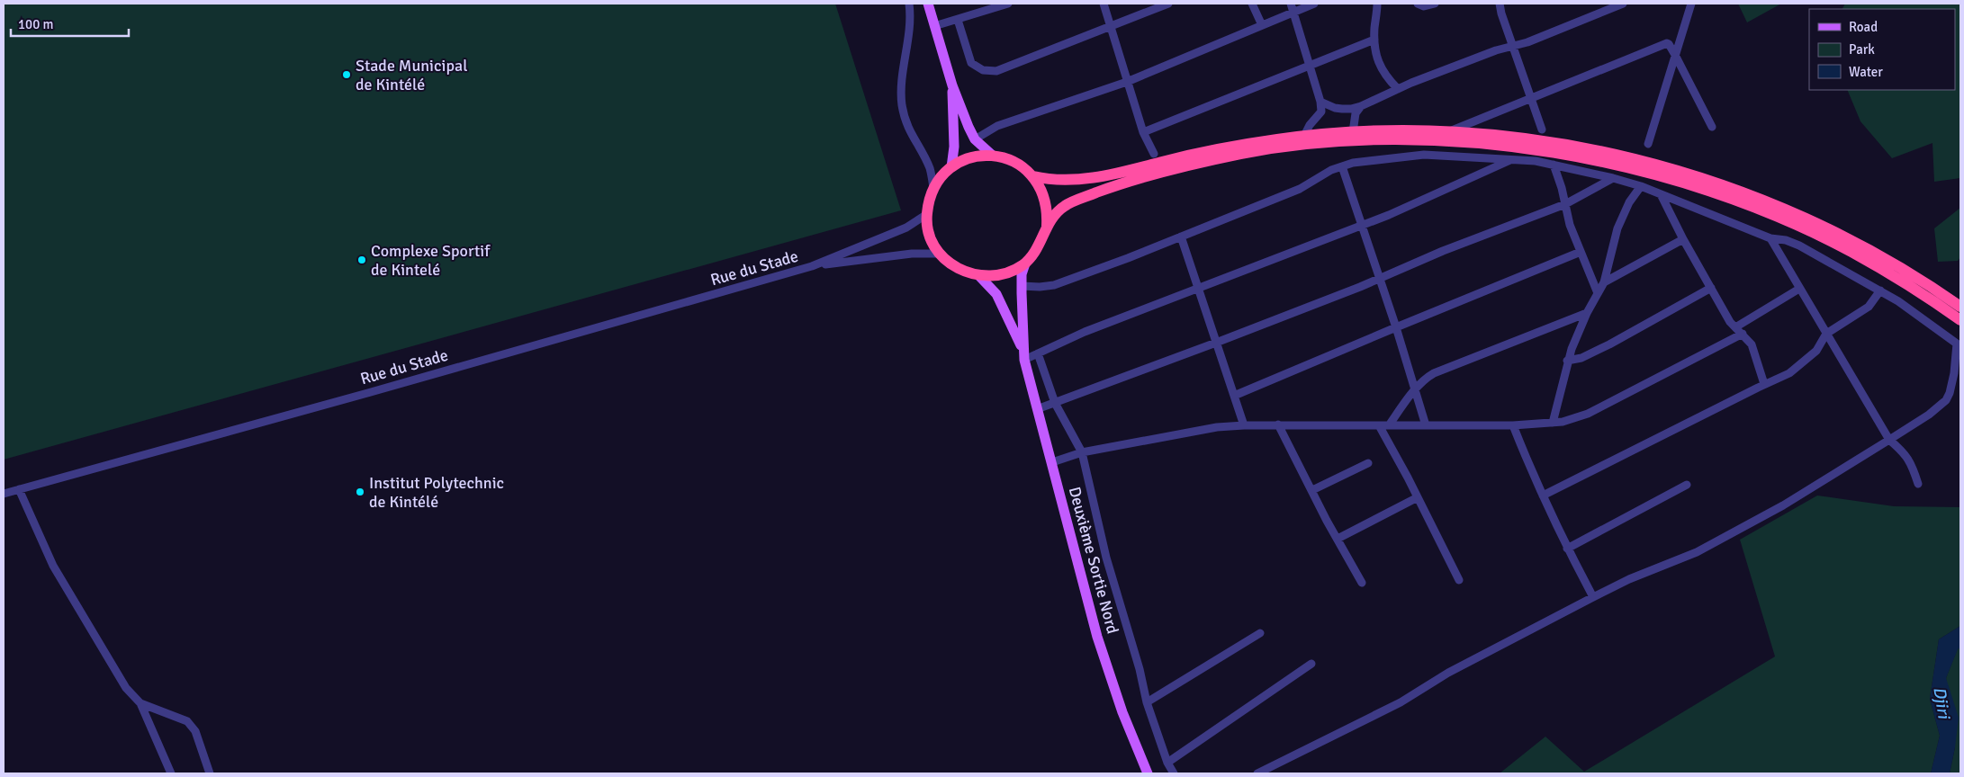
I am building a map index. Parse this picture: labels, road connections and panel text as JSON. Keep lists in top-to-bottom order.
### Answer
{
  "streets": {
    "main road": ["Deuxième Sortie Nord"],
    "street": ["Rue du Stade"]
  },
  "crossings": [
    ["Rue du Stade", "Deuxième Sortie Nord"]
  ],
  "water": ["Djiri"],
  "places": ["Stade Municipal de Kintélé", "Complexe Sportif de Kintelé", "Institut Polytechnic de Kintélé"],
  "legend": ["Road", "Park", "Water"],
  "scale_bar": "100 m"
}
